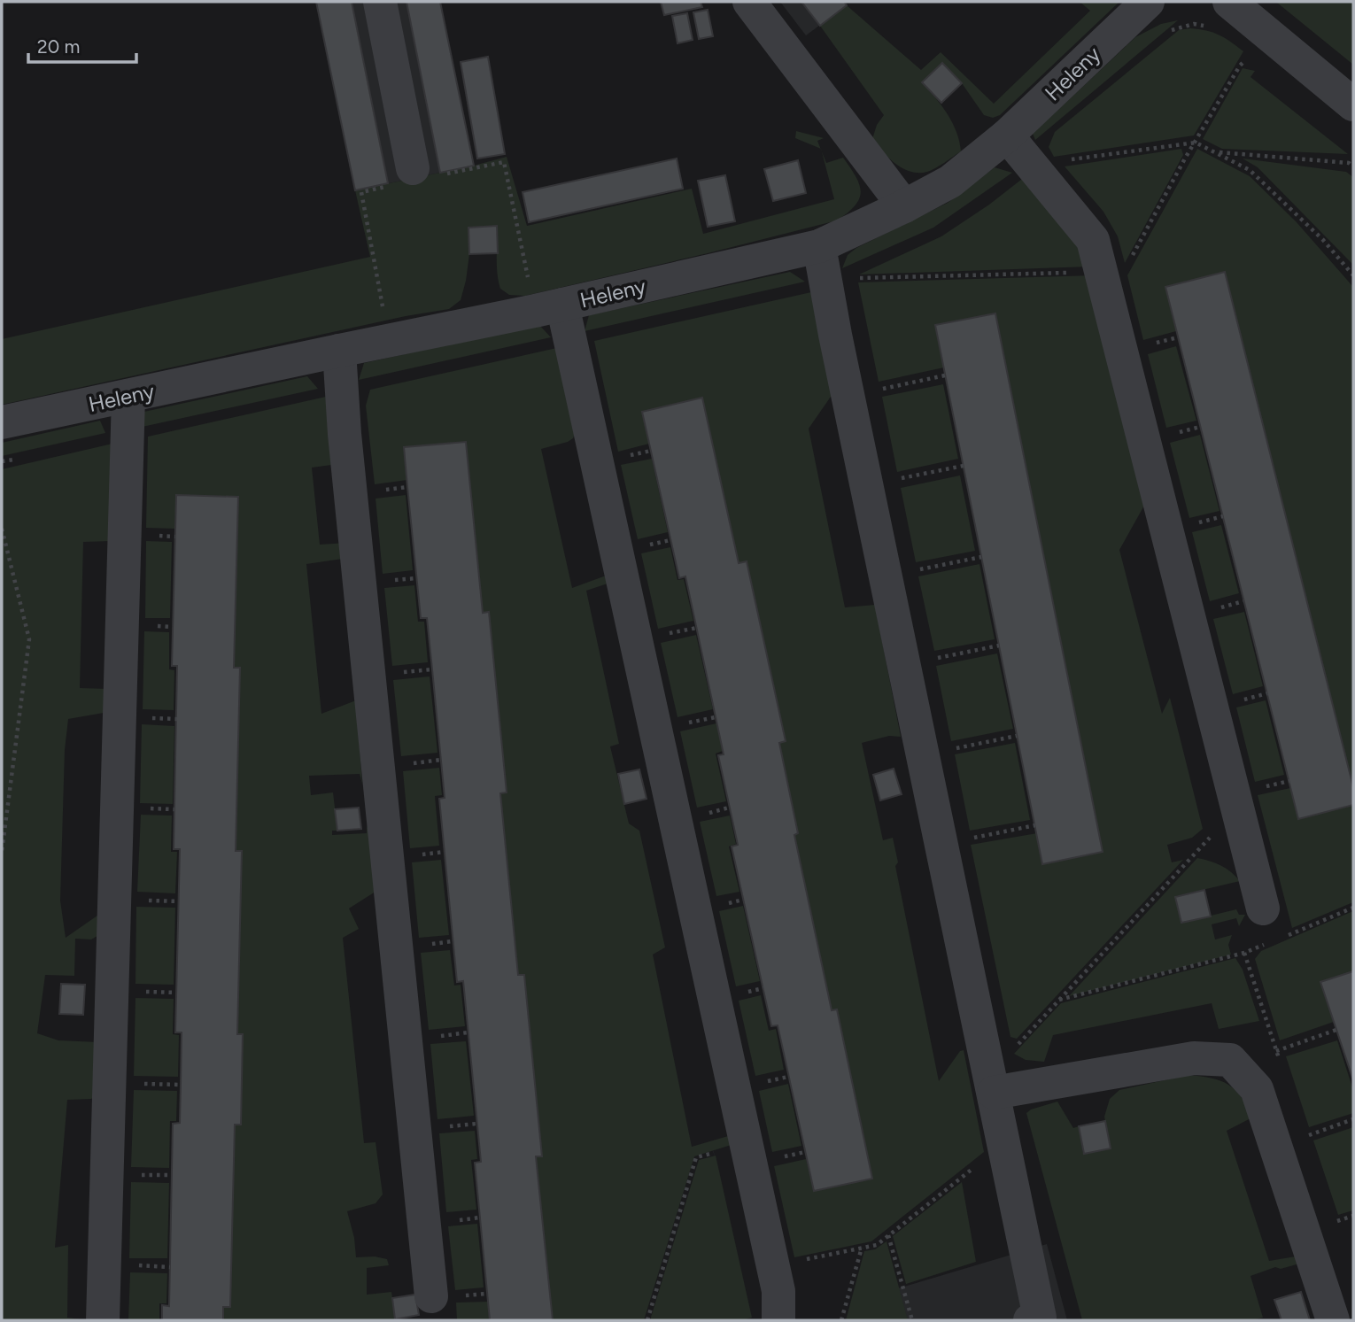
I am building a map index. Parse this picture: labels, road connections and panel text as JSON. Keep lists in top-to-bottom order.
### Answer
{
  "streets": {
    "street": ["Heleny"]
  },
  "scale_bar": "20 m"
}
